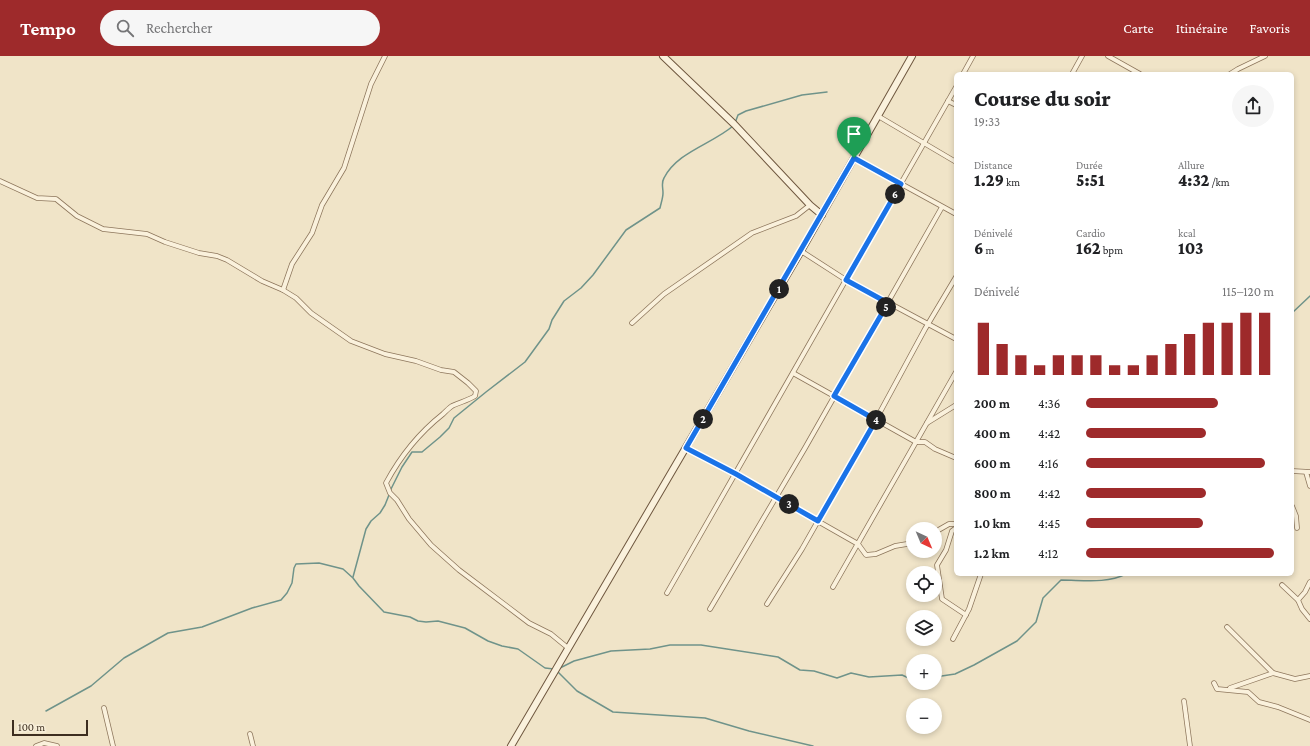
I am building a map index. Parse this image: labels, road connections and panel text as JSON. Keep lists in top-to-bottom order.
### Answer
{
  "scale_bar": "100 m",
  "north": "bottom right",
  "page": {
    "header": "Tempo",
    "search": "Rechercher",
    "nav": ["Carte", "Itinéraire", "Favoris"],
    "heading": ["Course du soir", "19:33"],
    "stats": [
      ["Distance", "1.29 km"],
      ["Durée", "5:51"],
      ["Allure", "4:32 /km"],
      ["Dénivelé", "6 m"],
      ["Cardio", "162 bpm"],
      ["kcal", "103"]
    ],
    "pins": [
      "6",
      "1",
      "5",
      "2",
      "4",
      "3"
    ],
    "chart": ["Dénivelé", "115–120 m"],
    "list": [
      {
        "name": "200 m",
        "note": "4:36"
      },
      {
        "name": "400 m",
        "note": "4:42"
      },
      {
        "name": "600 m",
        "note": "4:16"
      },
      {
        "name": "800 m",
        "note": "4:42"
      },
      {
        "name": "1.0 km",
        "note": "4:45"
      },
      {
        "name": "1.2 km",
        "note": "4:12"
      }
    ],
    "map_buttons": ["+", "−"],
    "scale": "100 m"
  }
}
